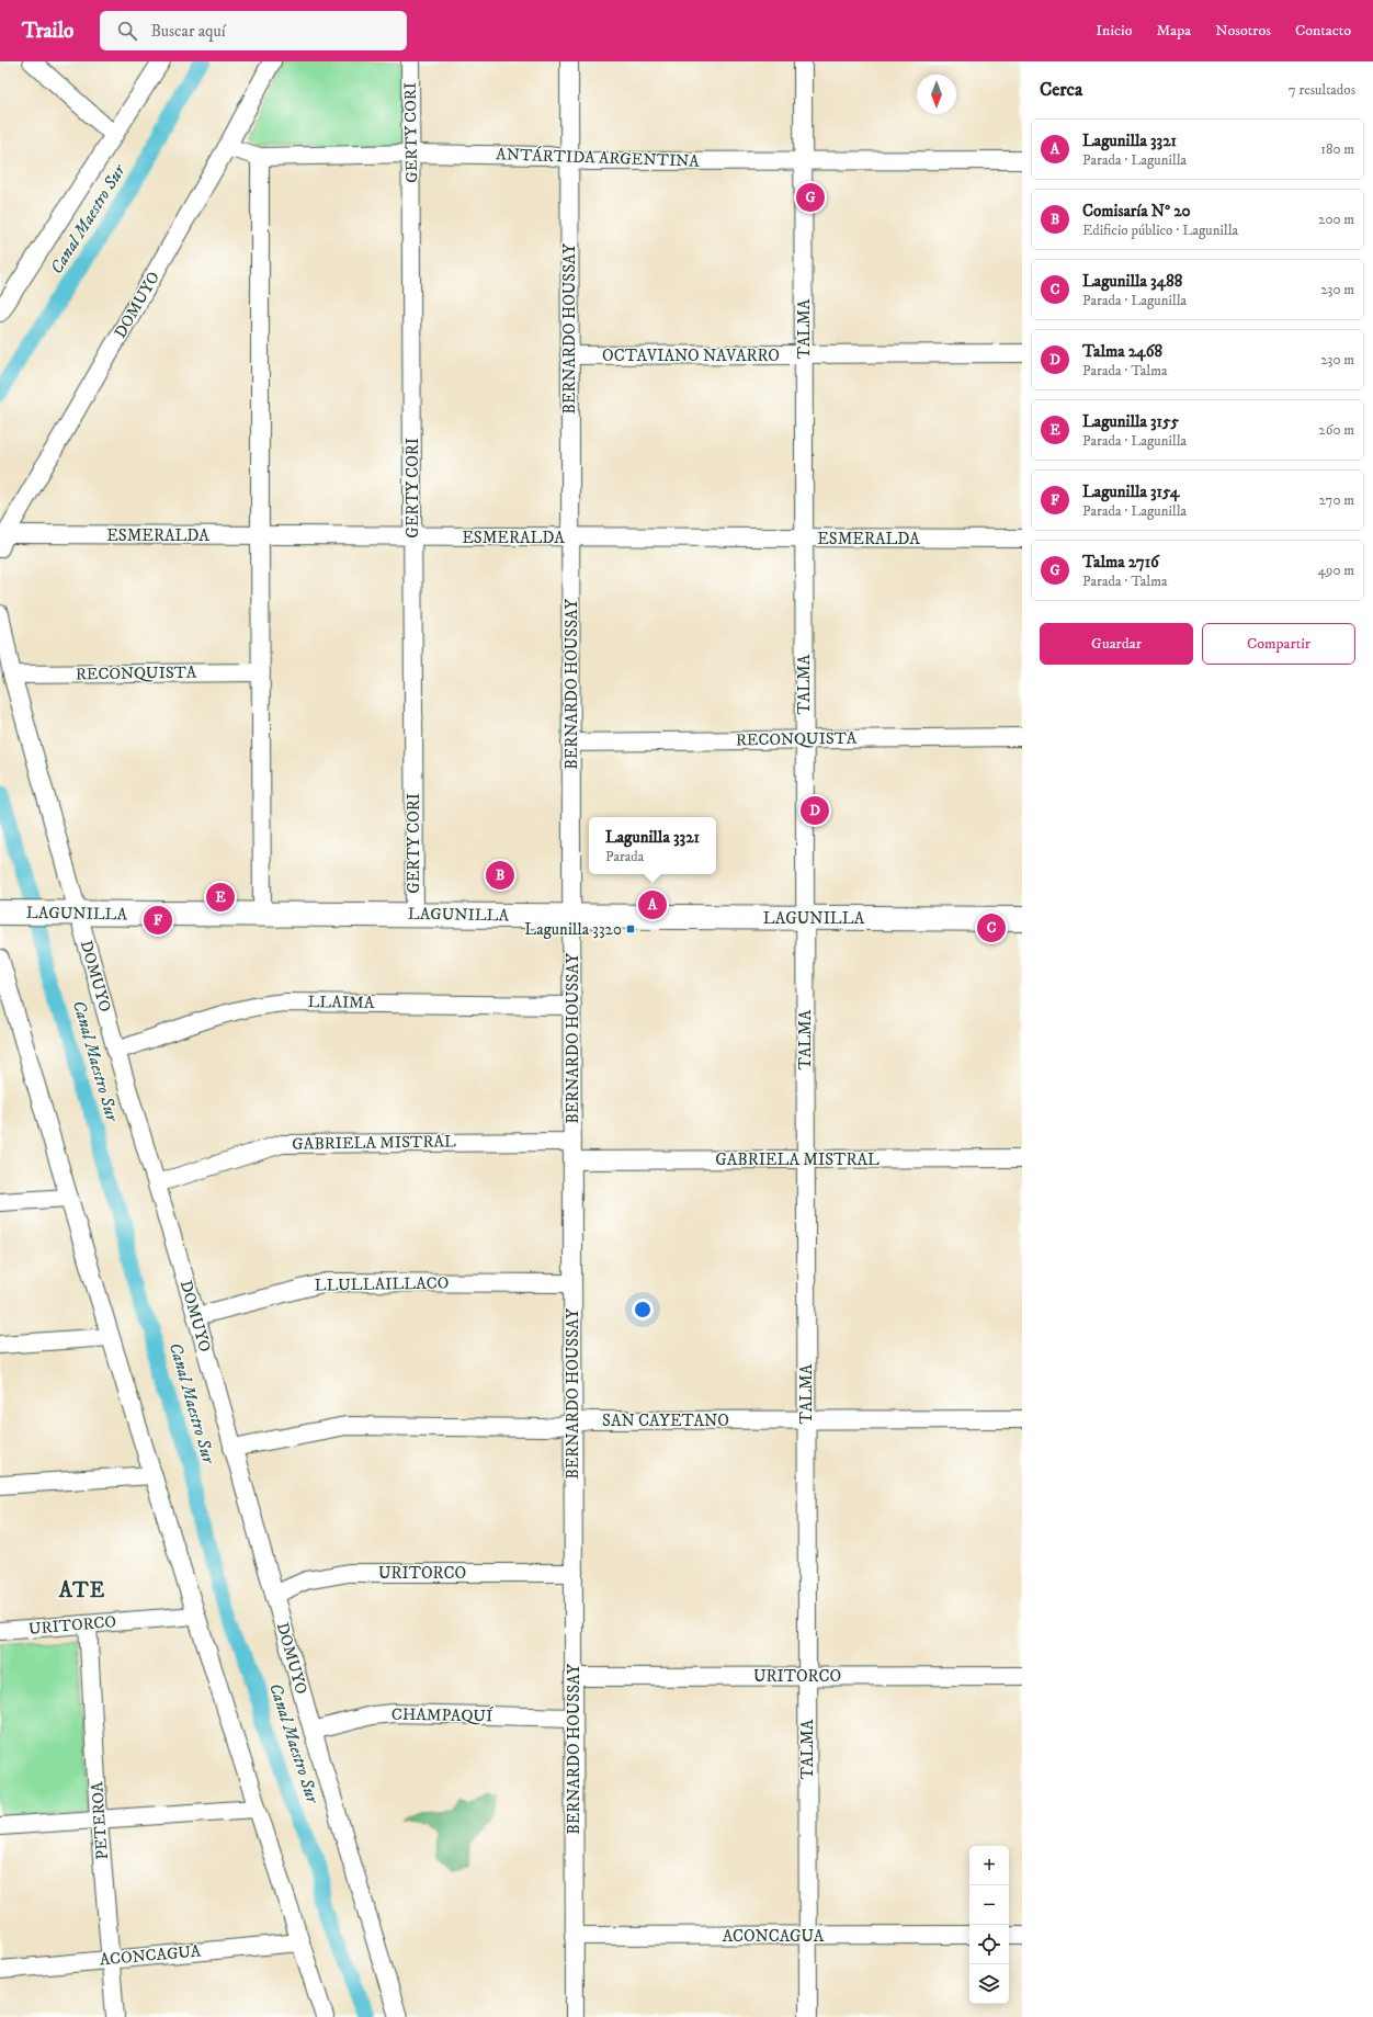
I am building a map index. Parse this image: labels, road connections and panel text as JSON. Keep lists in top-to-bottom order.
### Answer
{
  "streets": {
    "main road": ["LAGUNILLA"],
    "street": [
      "GERTY CORI",
      "ANTÁRTIDA ARGENTINA",
      "DOMUYO",
      "BERNARDO HOUSSAY",
      "TALMA",
      "OCTAVIANO NAVARRO",
      "ESMERALDA",
      "RECONQUISTA",
      "LLAIMA",
      "GABRIELA MISTRAL",
      "LLULLAILLACO",
      "SAN CAYETANO",
      "URITORCO",
      "CHAMPAQUÍ",
      "PETEROA",
      "ACONCAGUA"
    ]
  },
  "crossings": [
    ["GERTY CORI", "ANTÁRTIDA ARGENTINA"],
    ["GERTY CORI", "ESMERALDA"],
    ["GERTY CORI", "LAGUNILLA"],
    ["ANTÁRTIDA ARGENTINA", "DOMUYO"],
    ["ANTÁRTIDA ARGENTINA", "BERNARDO HOUSSAY"],
    ["ANTÁRTIDA ARGENTINA", "TALMA"],
    ["DOMUYO", "ESMERALDA"],
    ["DOMUYO", "RECONQUISTA"],
    ["DOMUYO", "LAGUNILLA"],
    ["DOMUYO", "LLAIMA"],
    ["DOMUYO", "GABRIELA MISTRAL"],
    ["DOMUYO", "LLULLAILLACO"],
    ["DOMUYO", "SAN CAYETANO"],
    ["DOMUYO", "URITORCO"],
    ["DOMUYO", "CHAMPAQUÍ"],
    ["BERNARDO HOUSSAY", "OCTAVIANO NAVARRO"],
    ["BERNARDO HOUSSAY", "ESMERALDA"],
    ["BERNARDO HOUSSAY", "RECONQUISTA"],
    ["BERNARDO HOUSSAY", "LAGUNILLA"],
    ["BERNARDO HOUSSAY", "LLAIMA"],
    ["BERNARDO HOUSSAY", "GABRIELA MISTRAL"],
    ["BERNARDO HOUSSAY", "LLULLAILLACO"],
    ["BERNARDO HOUSSAY", "SAN CAYETANO"],
    ["BERNARDO HOUSSAY", "URITORCO"],
    ["BERNARDO HOUSSAY", "CHAMPAQUÍ"],
    ["BERNARDO HOUSSAY", "ACONCAGUA"],
    ["TALMA", "OCTAVIANO NAVARRO"],
    ["TALMA", "ESMERALDA"],
    ["TALMA", "RECONQUISTA"],
    ["TALMA", "LAGUNILLA"],
    ["TALMA", "GABRIELA MISTRAL"],
    ["TALMA", "SAN CAYETANO"],
    ["TALMA", "URITORCO"],
    ["TALMA", "ACONCAGUA"],
    ["URITORCO", "PETEROA"],
    ["PETEROA", "ACONCAGUA"]
  ],
  "districts": ["ATE"],
  "water": ["Canal Maestro Sur"],
  "places": {
    "transit": ["Lagunilla 3320"]
  },
  "north": "bottom",
  "page": {
    "header": "Trailo",
    "search": "Buscar aquí",
    "nav": [
      "Inicio",
      "Mapa",
      "Nosotros",
      "Contacto"
    ],
    "heading": ["Cerca", "7 resultados"],
    "list": [
      {
        "mark": "A",
        "name": "Lagunilla 3321",
        "note": "Parada · Lagunilla",
        "value": "180 m"
      },
      {
        "mark": "B",
        "name": "Comisaría N° 20",
        "note": "Edificio público · Lagunilla",
        "value": "200 m"
      },
      {
        "mark": "C",
        "name": "Lagunilla 3488",
        "note": "Parada · Lagunilla",
        "value": "230 m"
      },
      {
        "mark": "D",
        "name": "Talma 2468",
        "note": "Parada · Talma",
        "value": "230 m"
      },
      {
        "mark": "E",
        "name": "Lagunilla 3155",
        "note": "Parada · Lagunilla",
        "value": "260 m"
      },
      {
        "mark": "F",
        "name": "Lagunilla 3154",
        "note": "Parada · Lagunilla",
        "value": "270 m"
      },
      {
        "mark": "G",
        "name": "Talma 2716",
        "note": "Parada · Talma",
        "value": "490 m"
      }
    ],
    "pins": [
      "G",
      "D",
      "B",
      "E",
      "A",
      "F",
      "C"
    ],
    "buttons": ["Guardar", "Compartir"],
    "popup": ["Lagunilla 3321", "Parada"],
    "map_buttons": ["+", "−"]
  }
}
